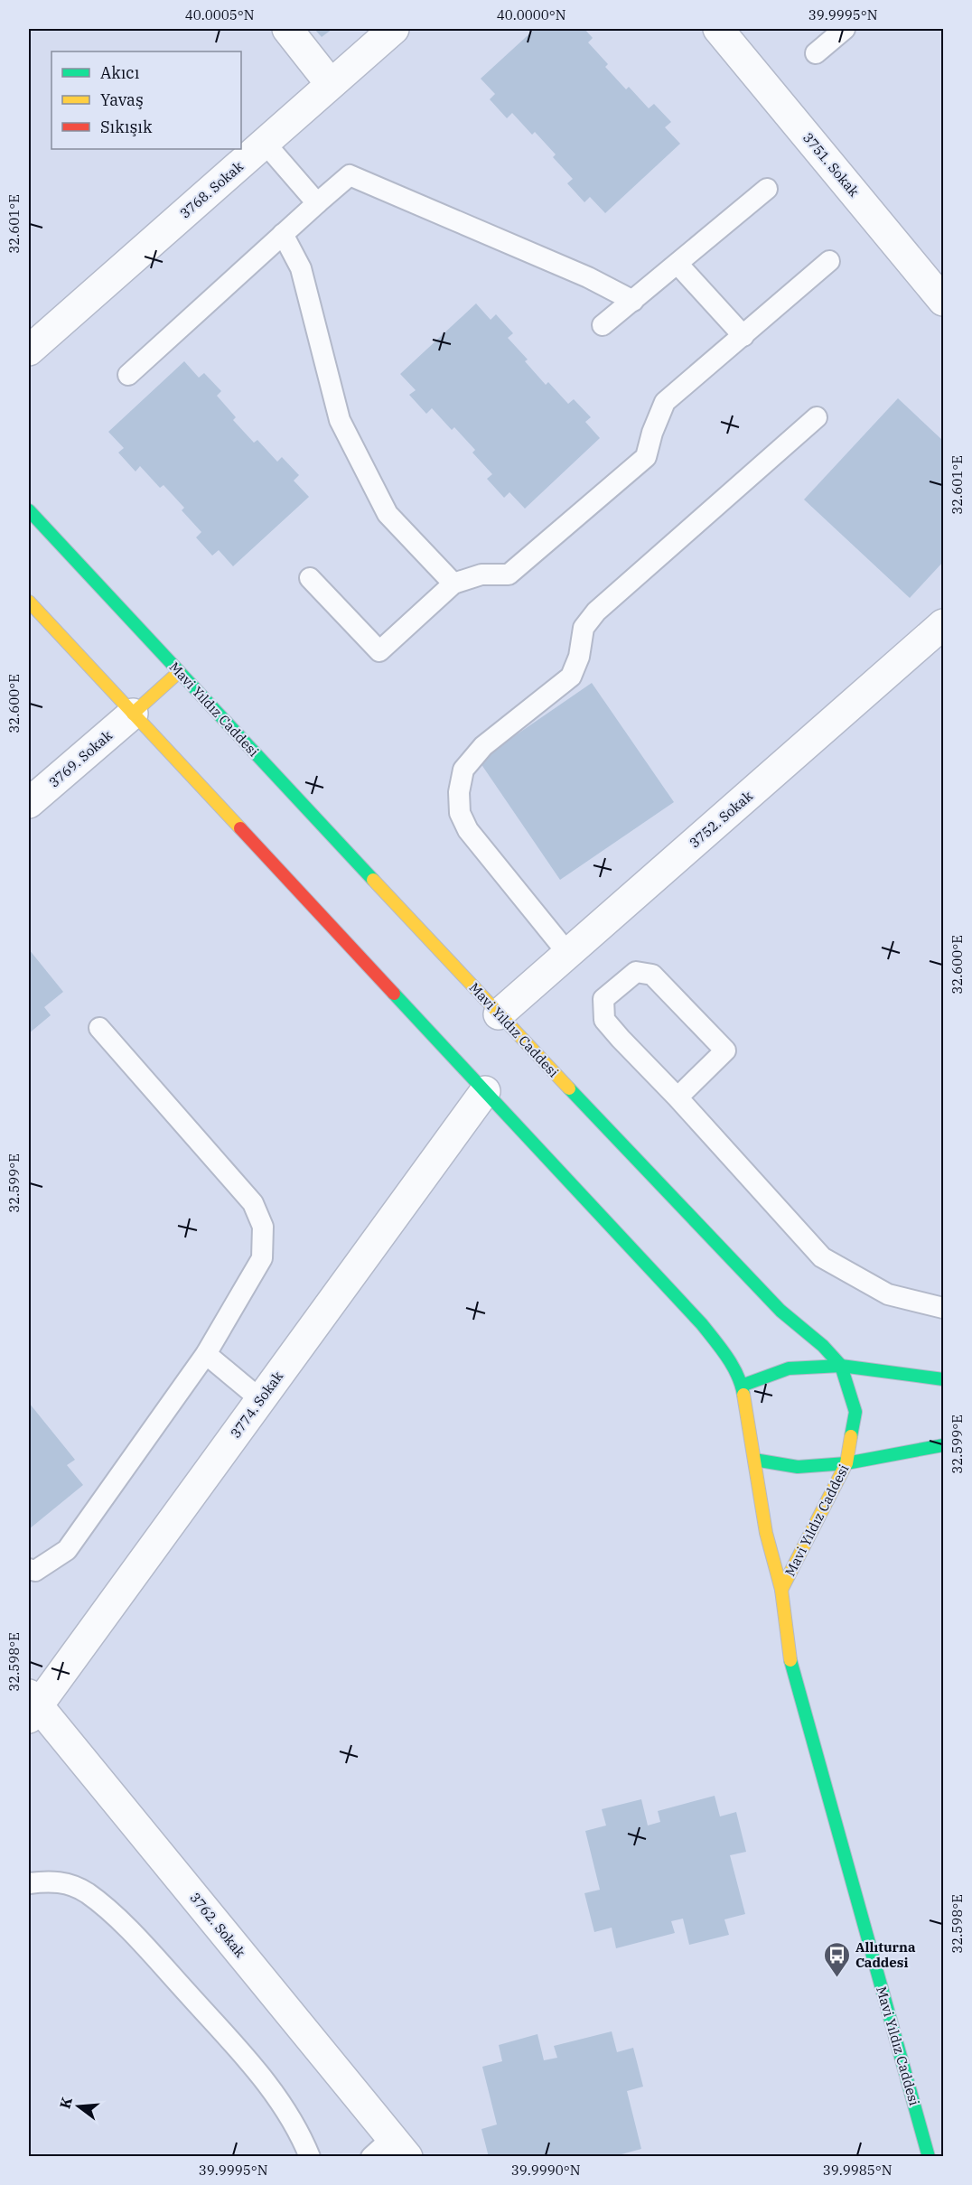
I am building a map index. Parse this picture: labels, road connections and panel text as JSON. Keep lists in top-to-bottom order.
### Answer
{
  "streets": {
    "main road": ["Mavi Yıldız Caddesi"],
    "street": [
      "3751. Sokak",
      "3768. Sokak",
      "3769. Sokak",
      "3752. Sokak",
      "3774. Sokak",
      "3762. Sokak"
    ]
  },
  "crossings": [
    ["Mavi Yıldız Caddesi", "3769. Sokak"],
    ["Mavi Yıldız Caddesi", "3752. Sokak"],
    ["Mavi Yıldız Caddesi", "3774. Sokak"],
    ["3774. Sokak", "3762. Sokak"]
  ],
  "places": {
    "bus stop": ["Allıturna Caddesi"]
  },
  "legend": ["Akıcı", "Yavaş", "Sıkışık"],
  "north": "left",
  "coordinates": [
    "40.0005°N",
    "40.0000°N",
    "39.9995°N",
    "32.601°E",
    "32.600°E",
    "32.599°E",
    "32.598°E",
    "39.9990°N",
    "39.9985°N"
  ]
}
